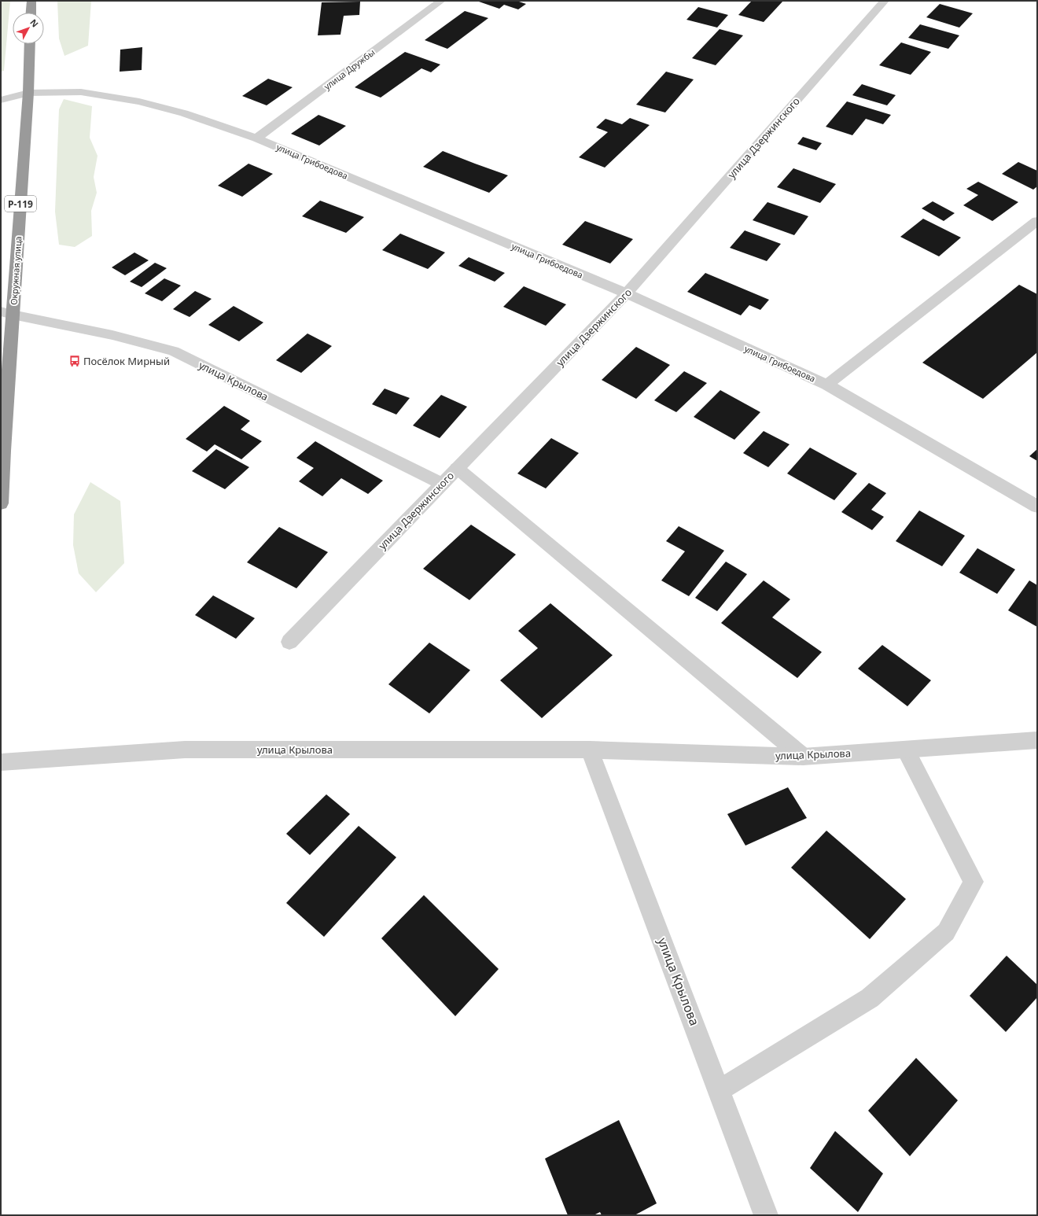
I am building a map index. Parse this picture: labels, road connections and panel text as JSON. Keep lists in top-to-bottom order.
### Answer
{
  "streets": {
    "highway": ["Р-119", "Окружная улица"],
    "street": [
      "улица Дружбы",
      "улица Дзержинского",
      "улица Грибоедова",
      "улица Крылова"
    ]
  },
  "crossings": [
    ["улица Дружбы", "улица Грибоедова"],
    ["улица Дзержинского", "улица Грибоедова"],
    ["улица Дзержинского", "улица Крылова"],
    ["улица Грибоедова", "Окружная улица"],
    ["Окружная улица", "улица Крылова"]
  ],
  "places": {
    "bus stop": ["Посёлок Мирный"]
  },
  "north": "top right"
}
